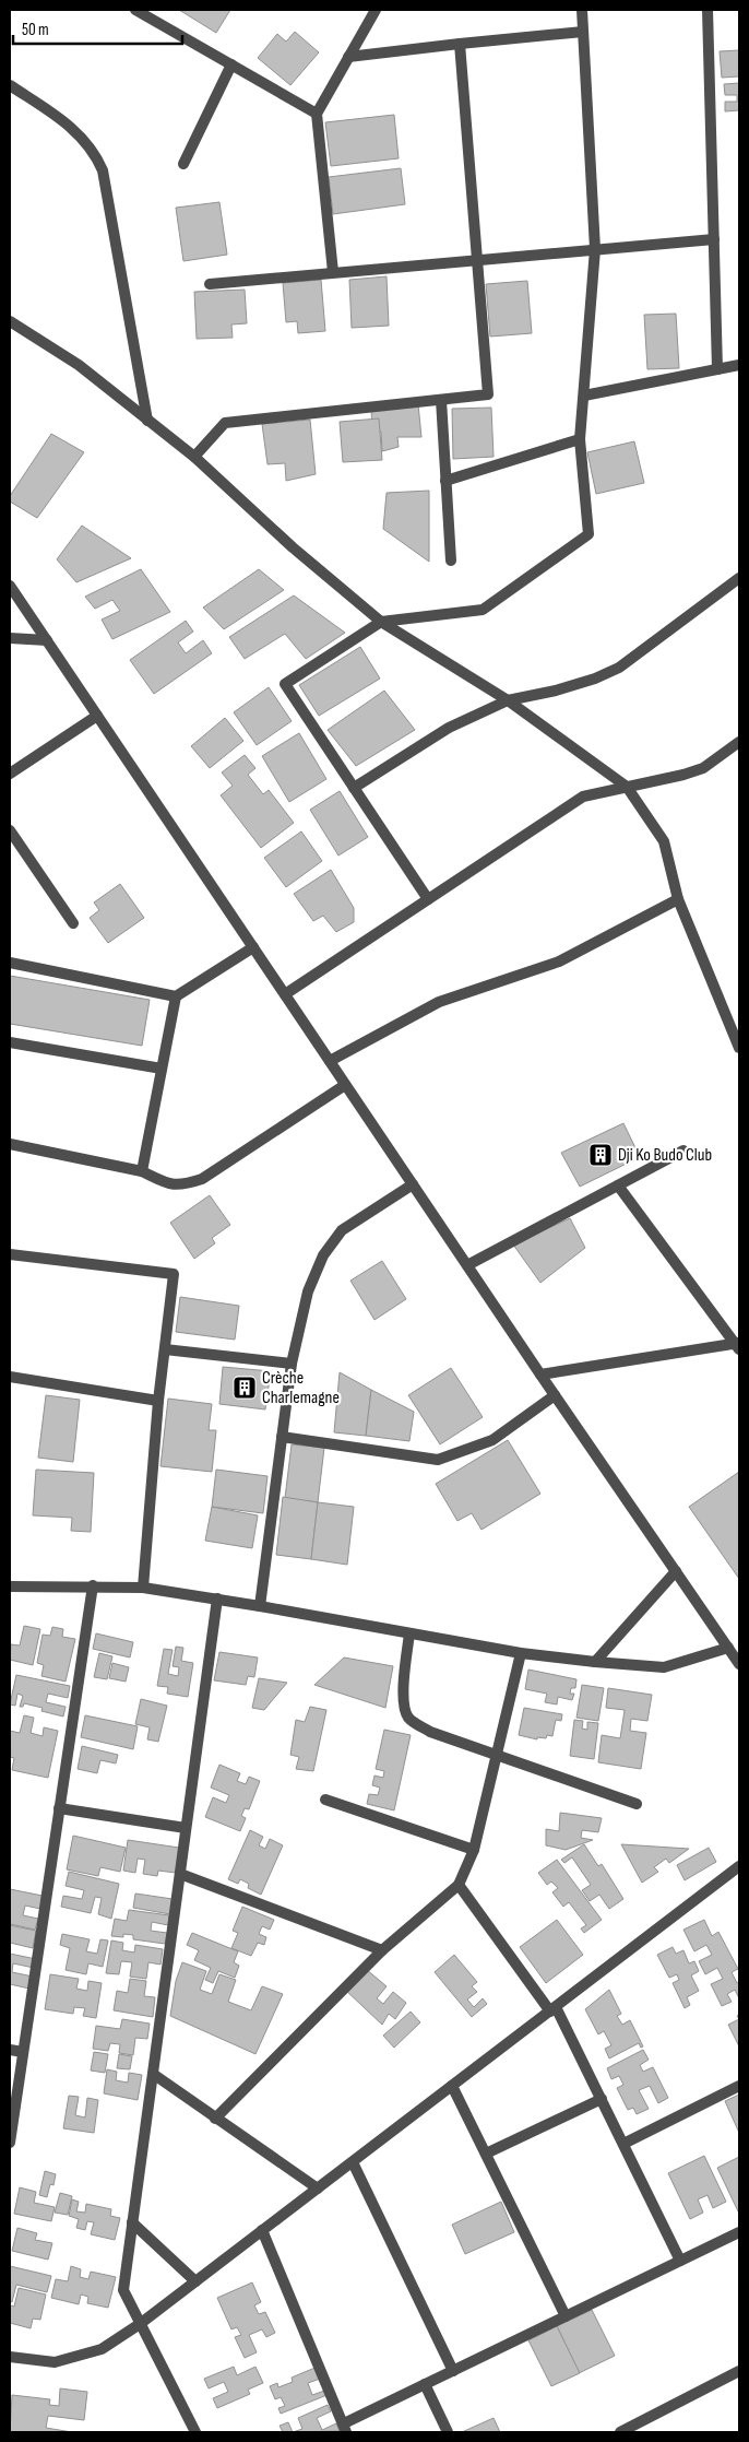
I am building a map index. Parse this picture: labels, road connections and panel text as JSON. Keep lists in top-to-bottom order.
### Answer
{
  "places": {
    "building": ["Dji Ko Budo Club", "Crèche Charlemagne"]
  },
  "scale_bar": "50 m"
}
